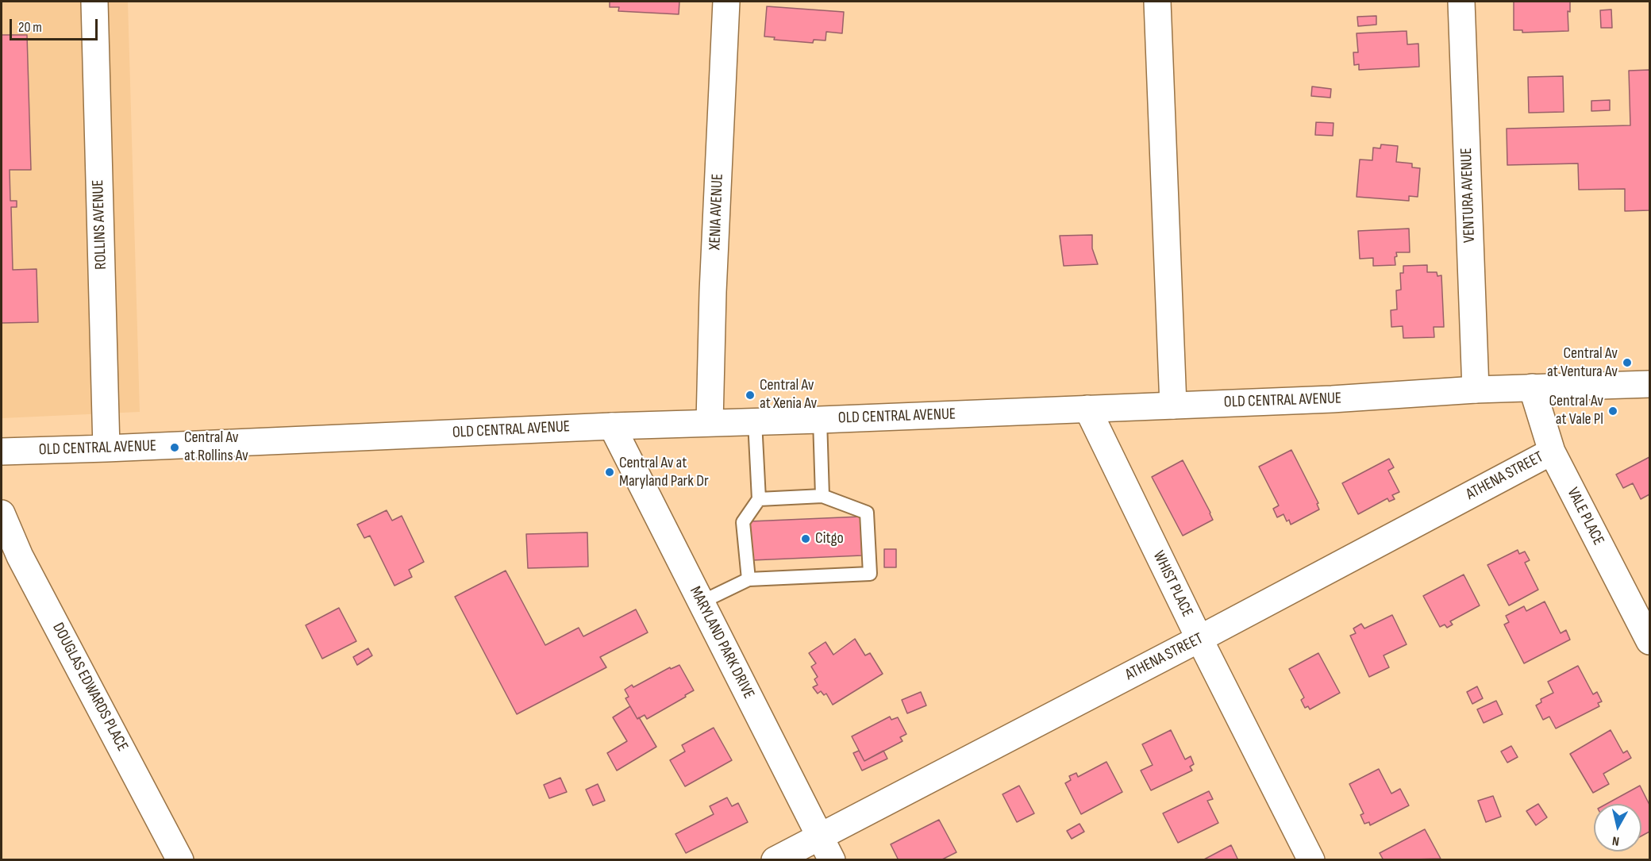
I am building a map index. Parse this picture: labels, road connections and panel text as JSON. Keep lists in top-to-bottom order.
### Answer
{
  "streets": {
    "street": [
      "VENTURA AVENUE",
      "XENIA AVENUE",
      "ROLLINS AVENUE",
      "OLD CENTRAL AVENUE",
      "ATHENA STREET",
      "VALE PLACE",
      "WHIST PLACE",
      "MARYLAND PARK DRIVE",
      "DOUGLAS EDWARDS PLACE"
    ]
  },
  "crossings": [
    ["VENTURA AVENUE", "OLD CENTRAL AVENUE"],
    ["XENIA AVENUE", "OLD CENTRAL AVENUE"],
    ["ROLLINS AVENUE", "OLD CENTRAL AVENUE"],
    ["OLD CENTRAL AVENUE", "VALE PLACE"],
    ["OLD CENTRAL AVENUE", "WHIST PLACE"],
    ["OLD CENTRAL AVENUE", "MARYLAND PARK DRIVE"],
    ["ATHENA STREET", "VALE PLACE"],
    ["ATHENA STREET", "WHIST PLACE"],
    ["ATHENA STREET", "MARYLAND PARK DRIVE"]
  ],
  "places": [
    "Central Av at Ventura Av",
    "Central Av at Xenia Av",
    "Central Av at Vale Pl",
    "Central Av at Rollins Av",
    "Central Av at Maryland Park Dr",
    "Citgo"
  ],
  "scale_bar": "20 m",
  "north": "bottom"
}
